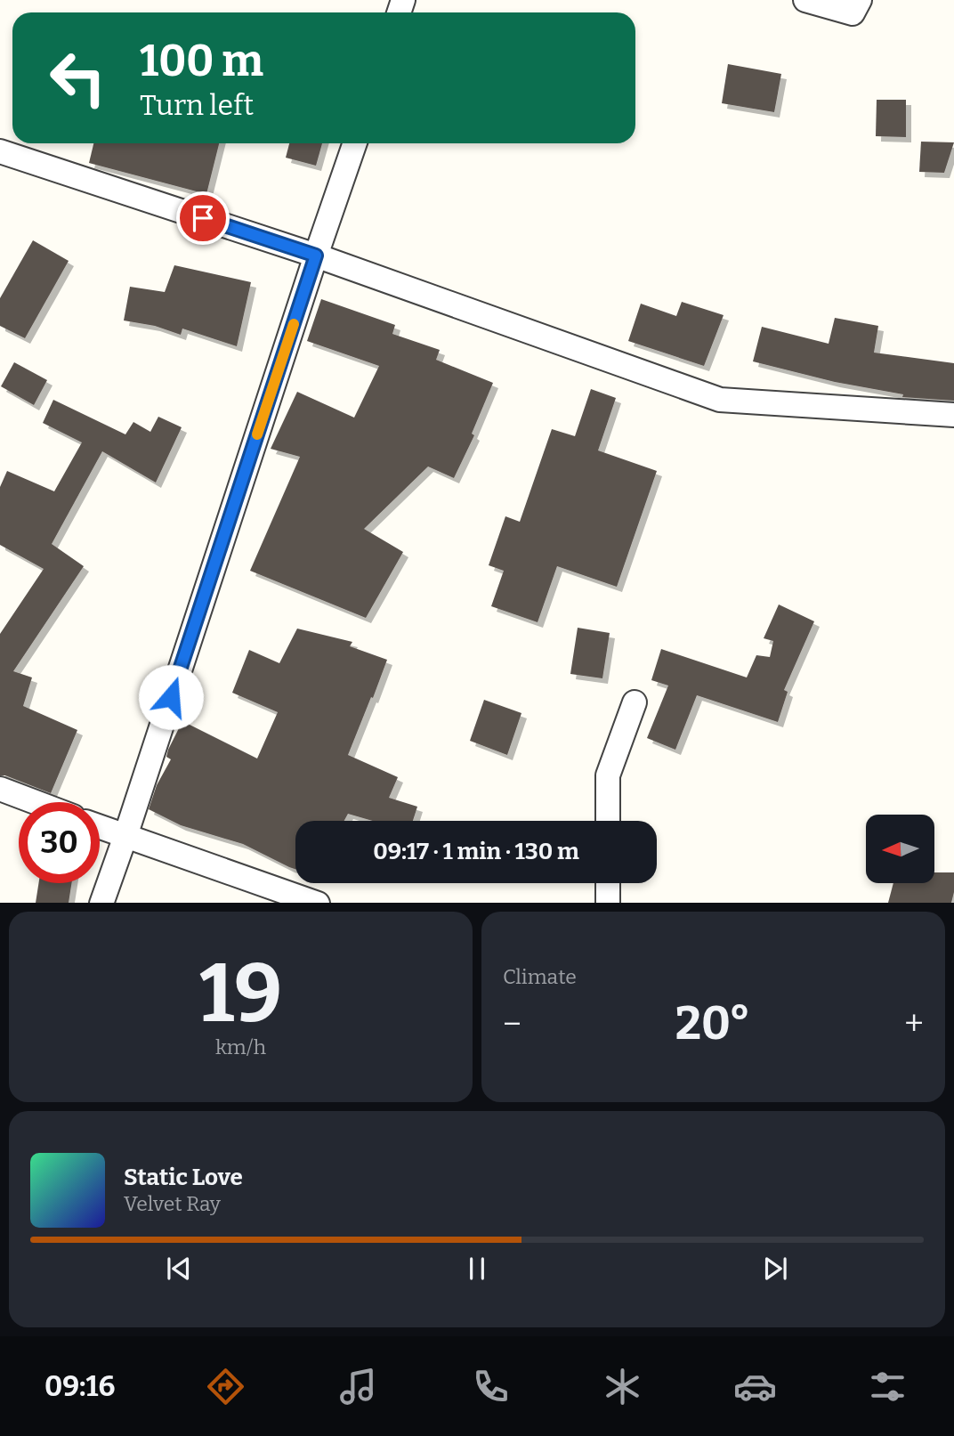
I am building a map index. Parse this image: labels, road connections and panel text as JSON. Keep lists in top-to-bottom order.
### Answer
{
  "north": "left",
  "page": {
    "turn": ["100 m", "Turn left"],
    "limit": "30",
    "trip": "09:17 · 1 min · 130 m",
    "tile": [
      ["19", "km/h"],
      "Climate"
    ],
    "heat": ["−", "20°", "+"],
    "song": ["Static Love", "Velvet Ray"],
    "tabs": "09:16"
  }
}
